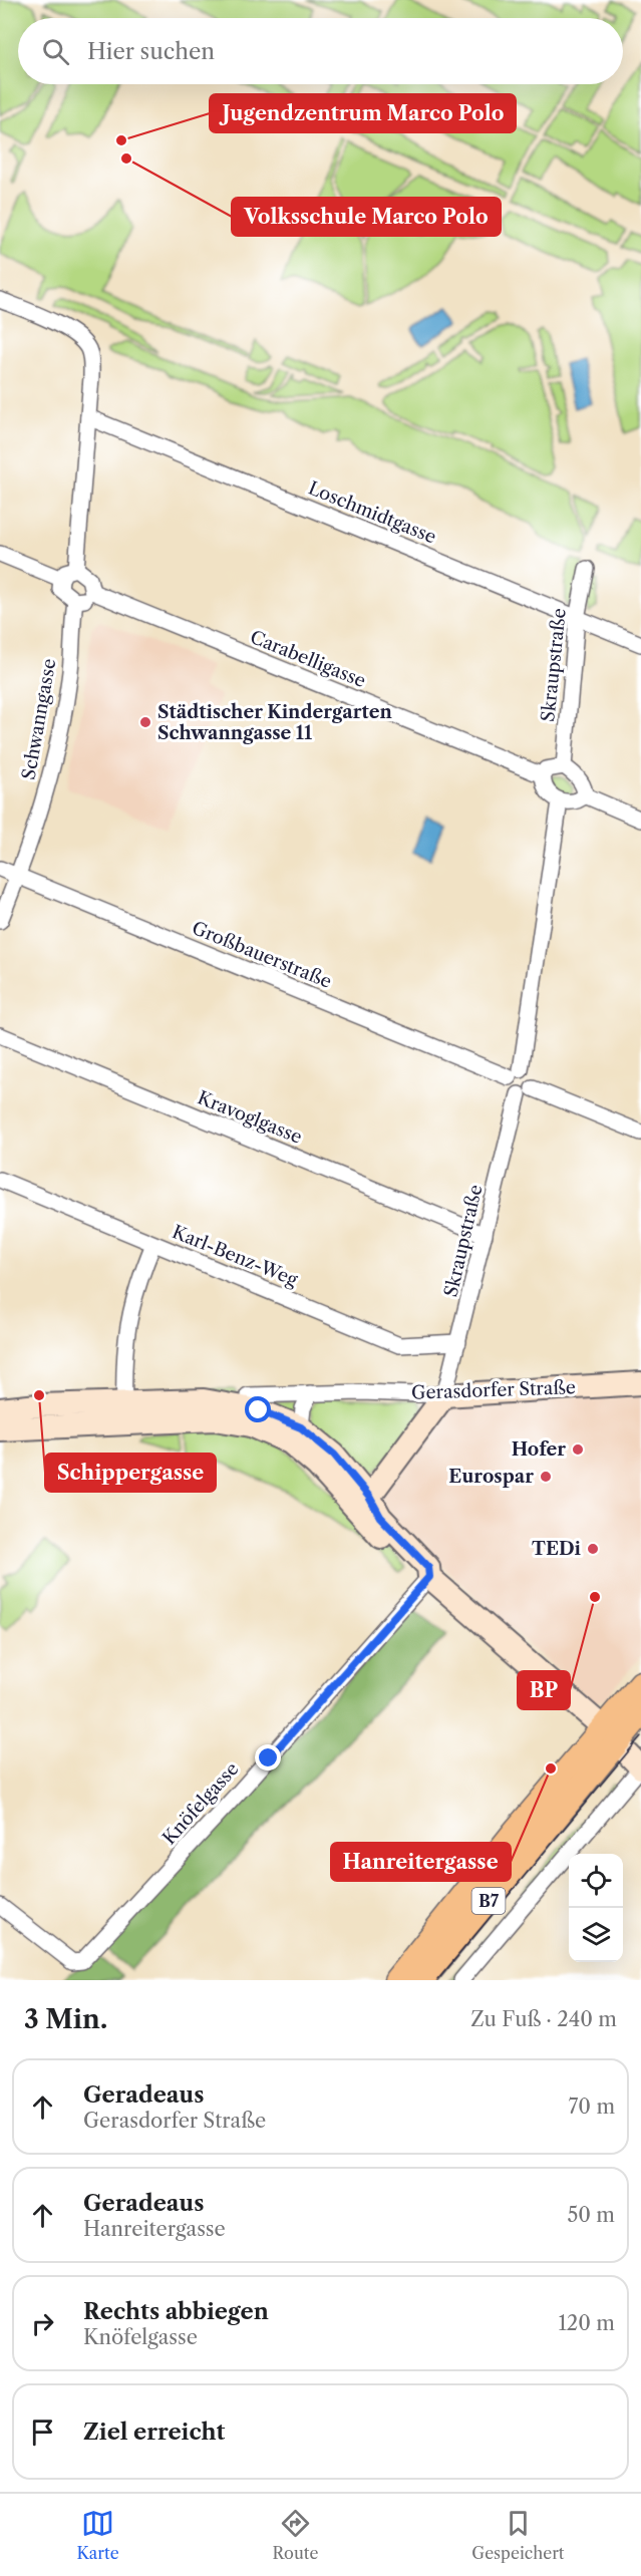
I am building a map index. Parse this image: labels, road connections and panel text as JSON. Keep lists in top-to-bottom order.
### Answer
{
  "streets": {
    "main road": ["Gerasdorfer Straße", "B7"],
    "street": [
      "Loschmidtgasse",
      "Carabelligasse",
      "Skraupstraße",
      "Schwanngasse",
      "Großbauerstraße",
      "Kravoglgasse",
      "Karl-Benz-Weg",
      "Knöfelgasse"
    ]
  },
  "crossings": [
    ["Loschmidtgasse", "Skraupstraße"],
    ["Carabelligasse", "Skraupstraße"],
    ["Carabelligasse", "Schwanngasse"],
    ["Skraupstraße", "Kravoglgasse"],
    ["Skraupstraße", "Karl-Benz-Weg"],
    ["Skraupstraße", "Gerasdorfer Straße"],
    ["Schwanngasse", "Großbauerstraße"]
  ],
  "places": [
    "Jugendzentrum Marco Polo",
    "Volksschule Marco Polo",
    "Städtischer Kindergarten Schwanngasse 11",
    "Schippergasse",
    "Hofer",
    "Eurospar",
    "TEDi",
    "BP",
    "Hanreitergasse"
  ],
  "page": {
    "search": "Hier suchen",
    "heading": ["3 Min.", "Zu Fuß · 240 m"],
    "list": [
      ["Geradeaus", "Gerasdorfer Straße", "70 m"],
      ["Geradeaus", "Hanreitergasse", "50 m"],
      ["Rechts abbiegen", "Knöfelgasse", "120 m"],
      "Ziel erreicht"
    ],
    "nav": ["Karte", "Route", "Gespeichert"]
  }
}
